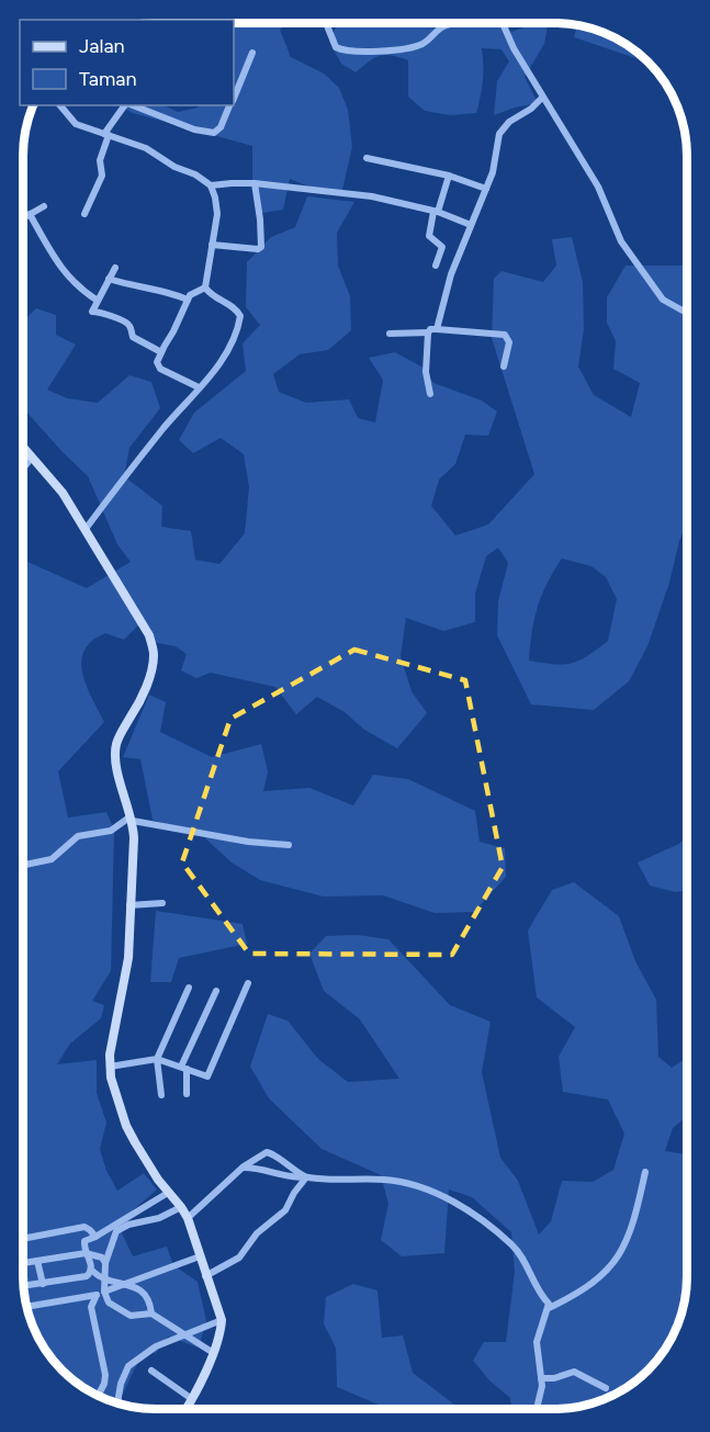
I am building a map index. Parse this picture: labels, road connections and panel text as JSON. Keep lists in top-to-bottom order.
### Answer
{
  "legend": ["Jalan", "Taman"]
}
